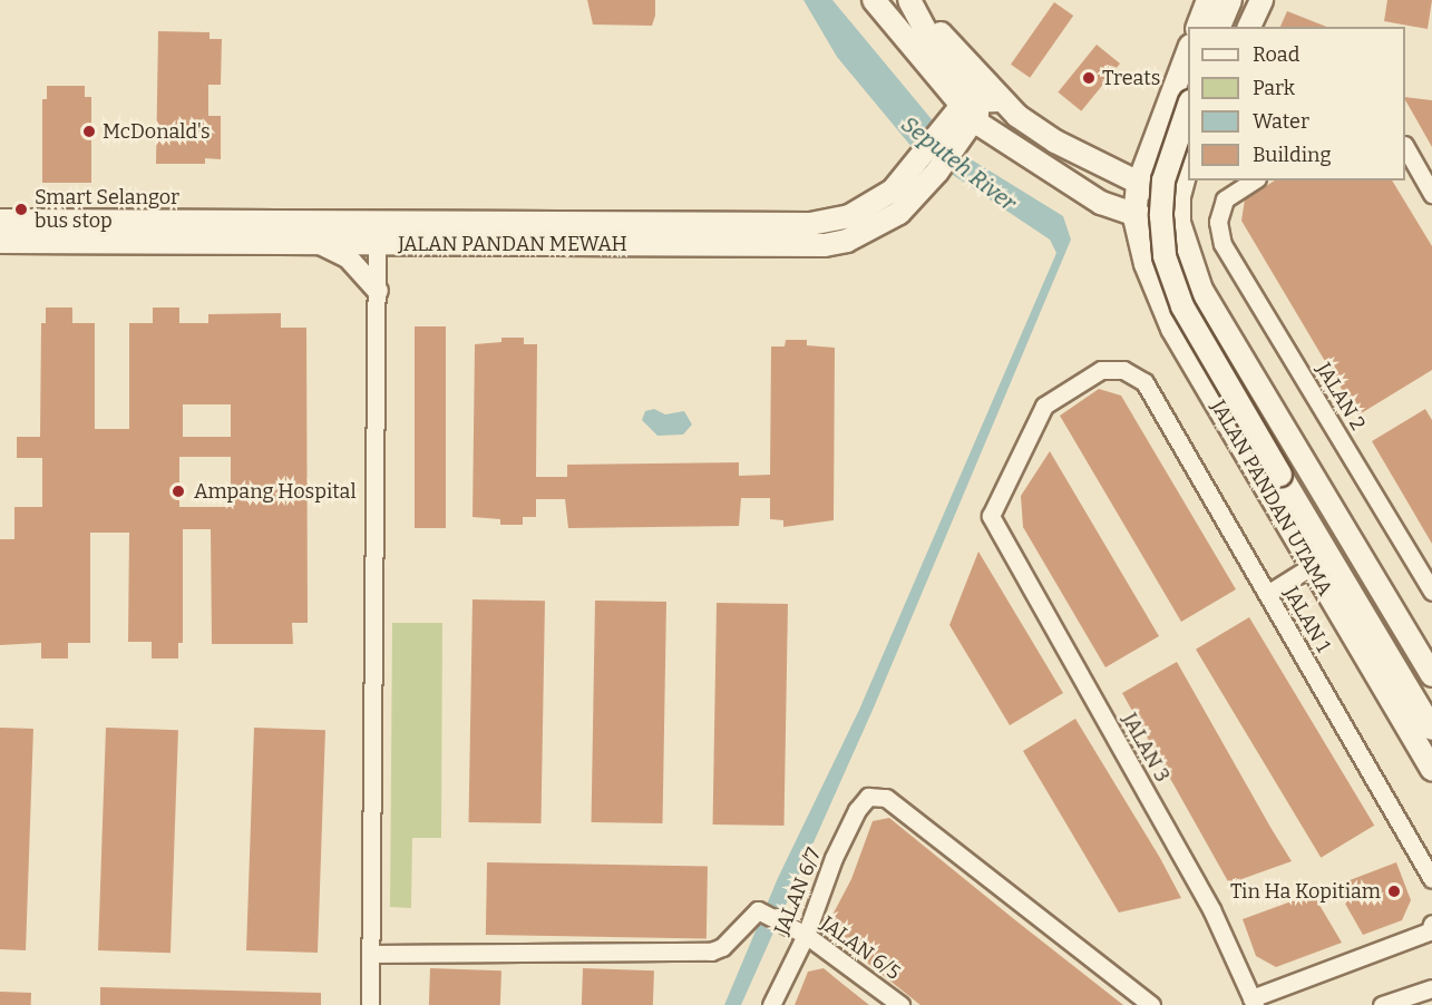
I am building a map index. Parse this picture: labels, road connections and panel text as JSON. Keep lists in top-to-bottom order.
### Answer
{
  "streets": {
    "main road": ["JALAN PANDAN MEWAH", "JALAN PANDAN UTAMA"],
    "street": [
      "JALAN 2",
      "JALAN 1",
      "JALAN 3",
      "JALAN 6/7",
      "JALAN 6/5"
    ]
  },
  "crossings": [
    ["JALAN 1", "JALAN 3"],
    ["JALAN 6/7", "JALAN 6/5"]
  ],
  "water": ["Seputeh River"],
  "places": [
    "Treats",
    "McDonald's",
    "Smart Selangor bus stop",
    "Ampang Hospital",
    "Tin Ha Kopitiam"
  ],
  "legend": [
    "Road",
    "Park",
    "Water",
    "Building"
  ]
}
